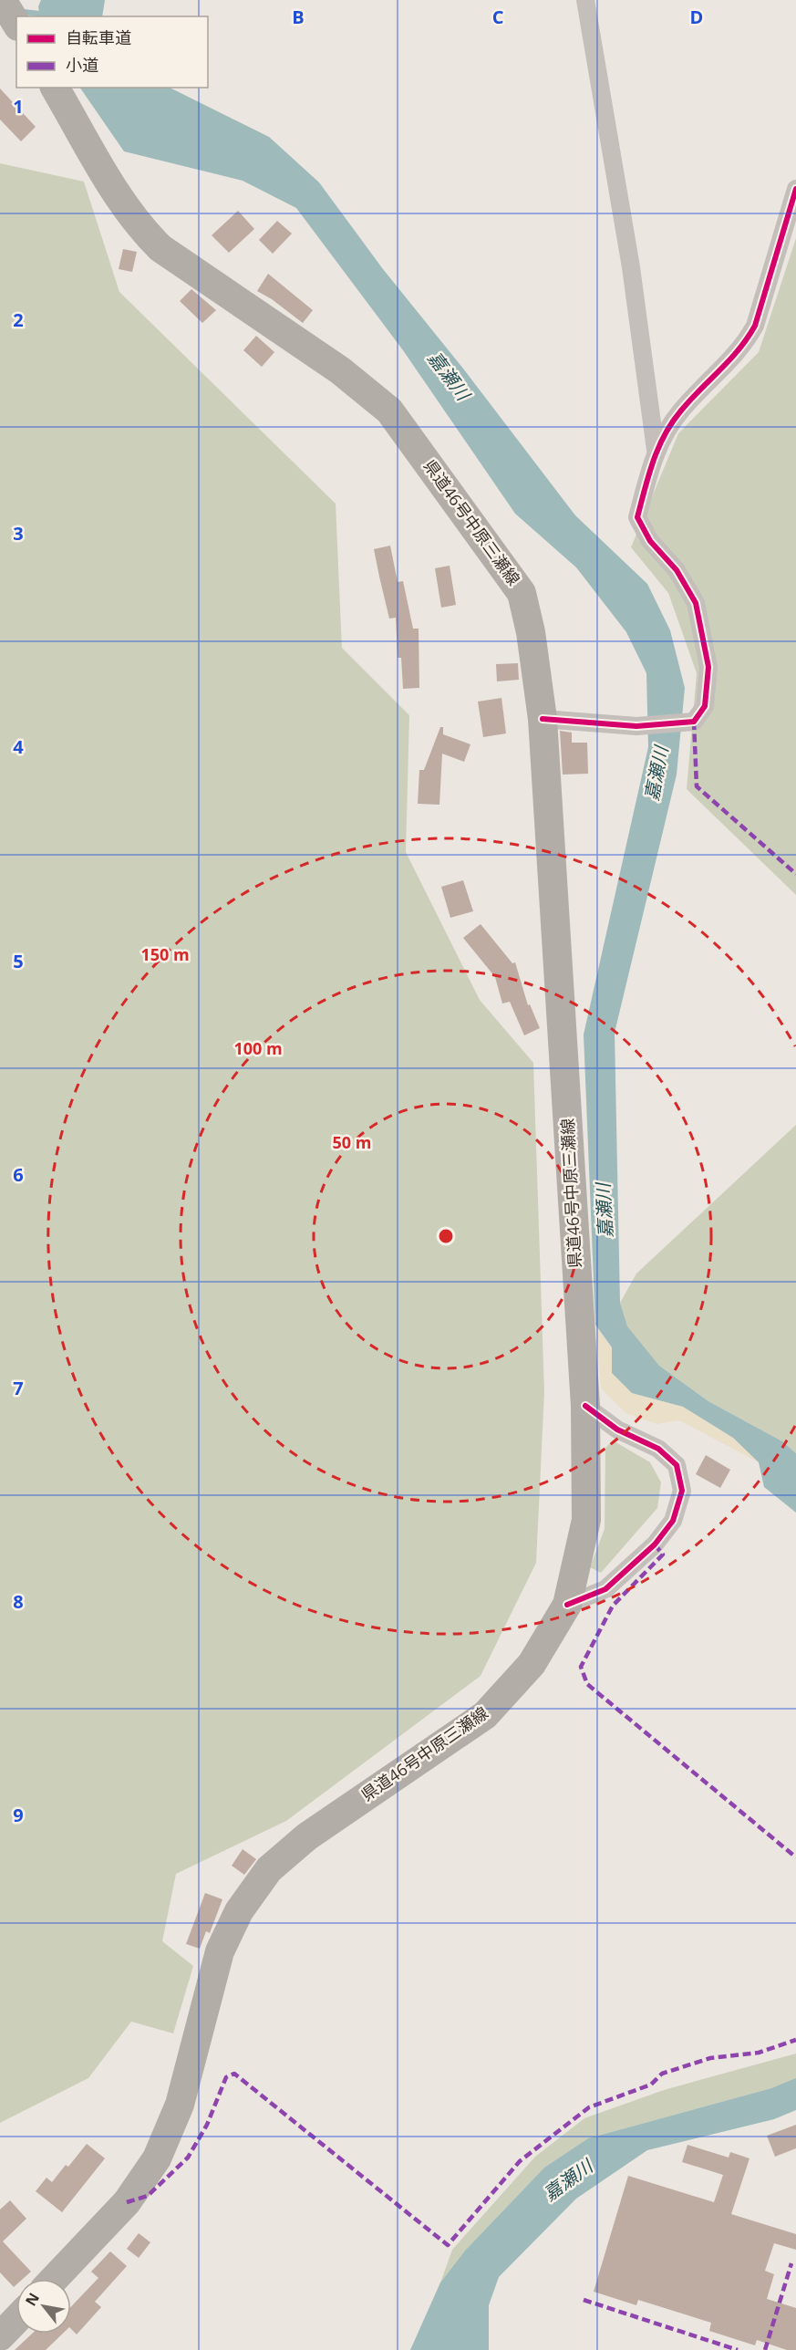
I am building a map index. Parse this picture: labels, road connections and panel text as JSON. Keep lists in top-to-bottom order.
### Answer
{
  "streets": {
    "main road": ["県道46号中原三瀬線"]
  },
  "water": ["嘉瀬川"],
  "legend": ["自転車道", "小道"],
  "north": "top left",
  "grid": {
    "columns": ["B", "C", "D"],
    "rows": [
      "1",
      "2",
      "3",
      "4",
      "5",
      "6",
      "7",
      "8",
      "9"
    ]
  },
  "rings": ["150 m", "100 m", "50 m"]
}
